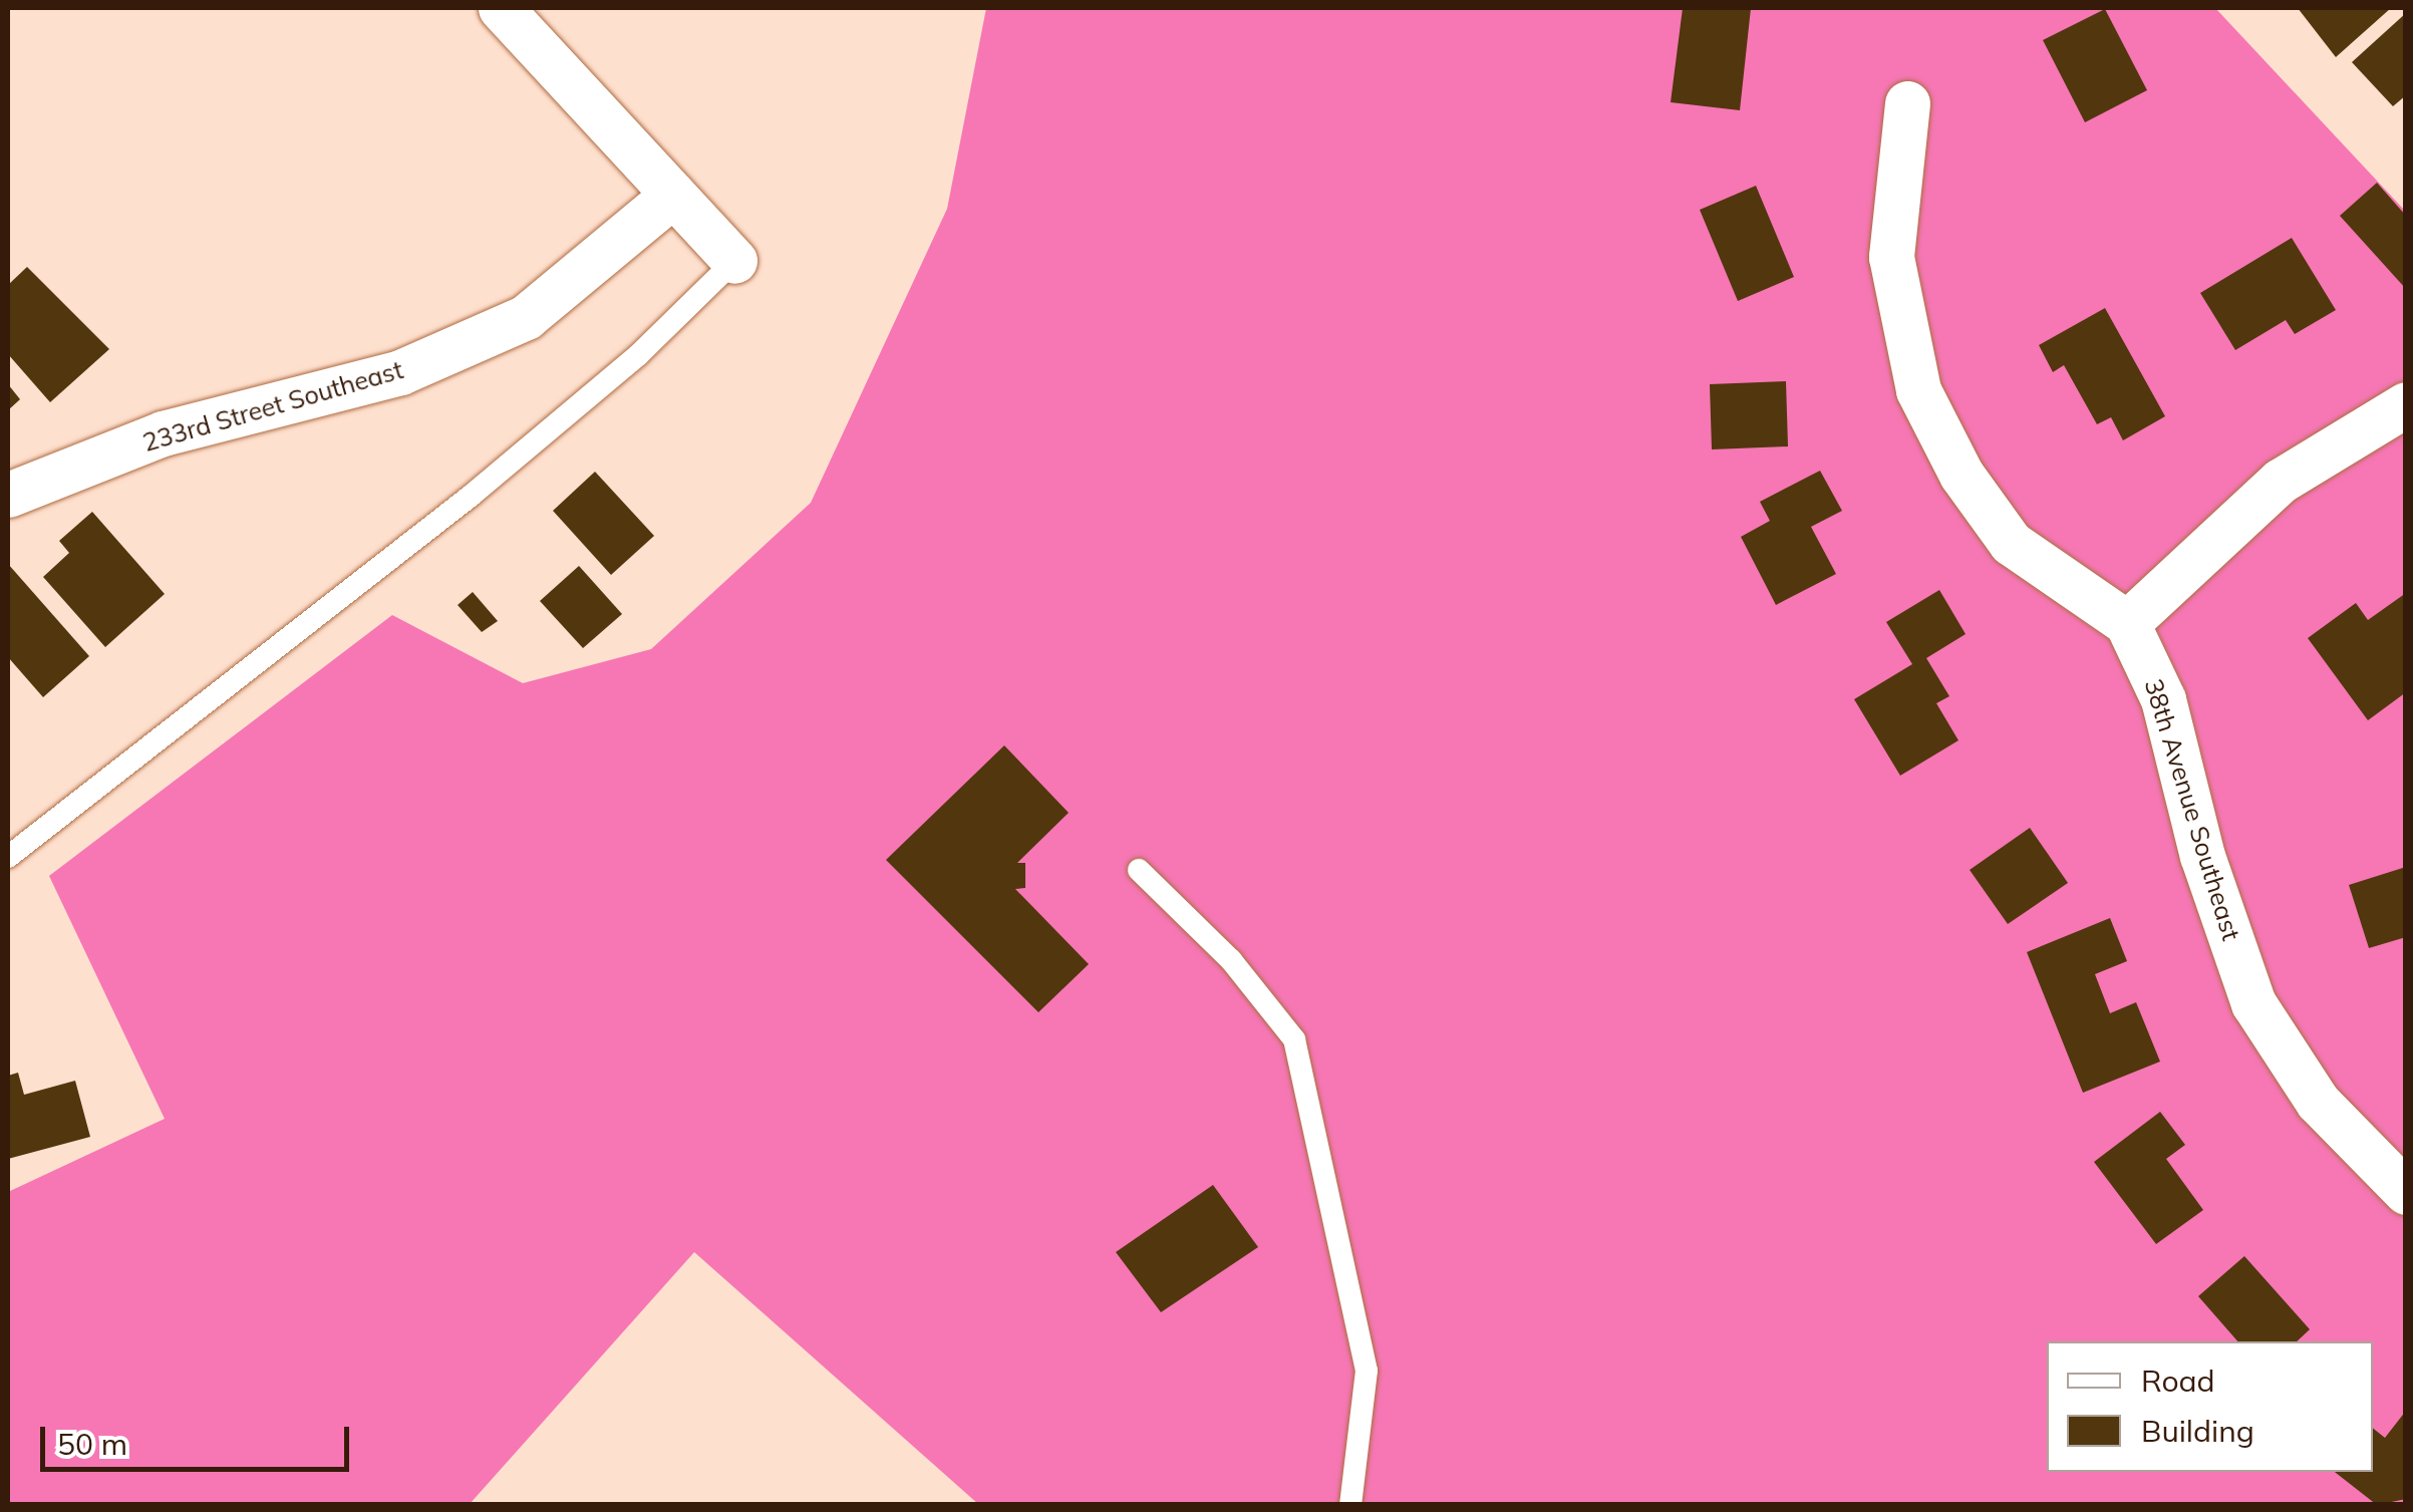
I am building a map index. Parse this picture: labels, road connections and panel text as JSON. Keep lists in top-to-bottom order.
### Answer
{
  "streets": {
    "street": ["233rd Street Southeast", "38th Avenue Southeast"]
  },
  "legend": ["Road", "Building"],
  "scale_bar": "50 m"
}
